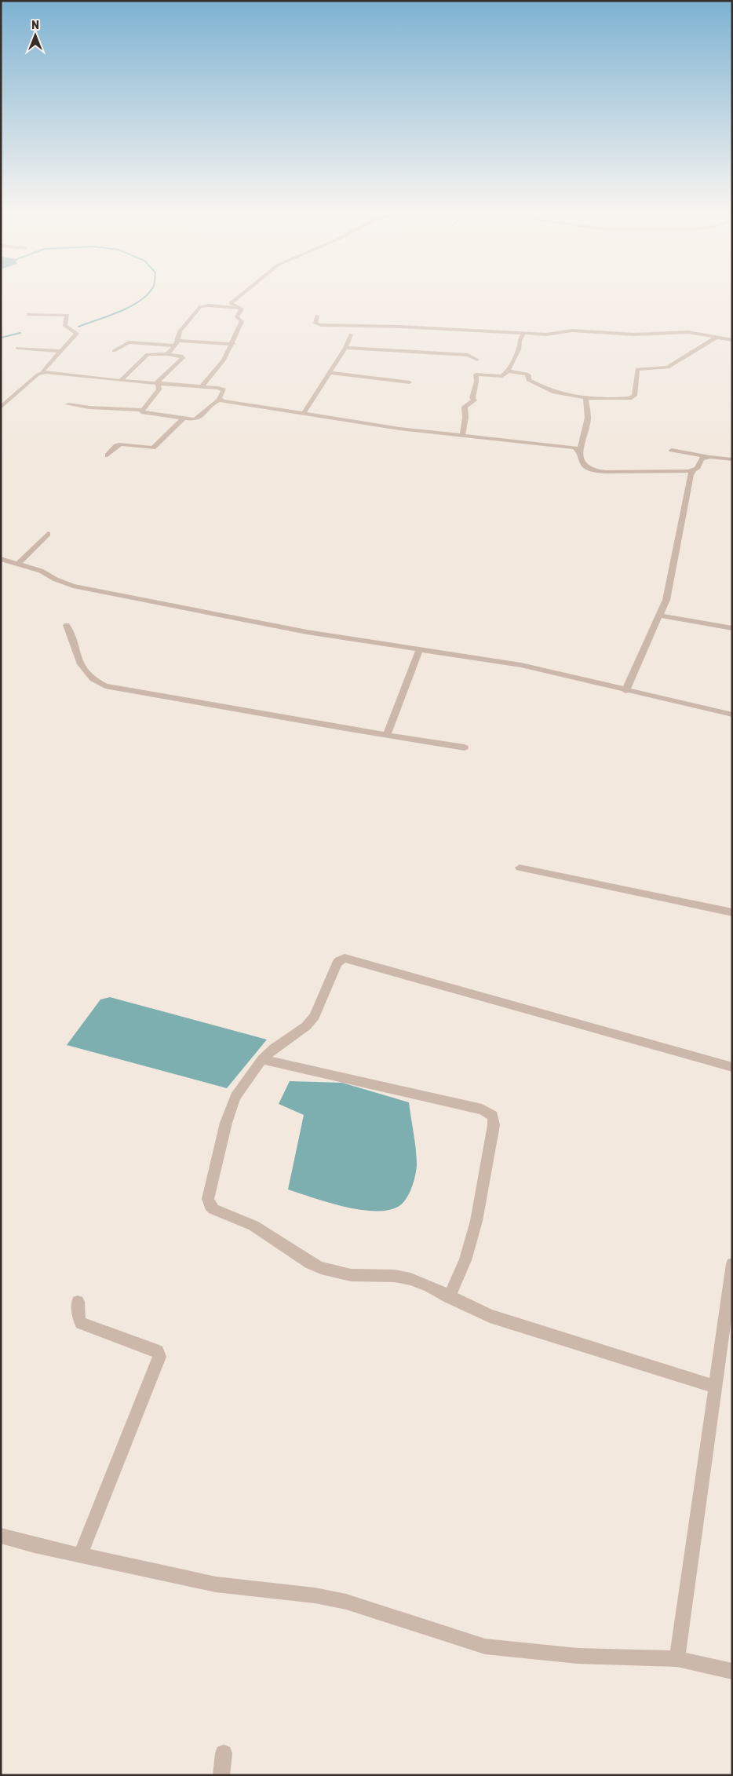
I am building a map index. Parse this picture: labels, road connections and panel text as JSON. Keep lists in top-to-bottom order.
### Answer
{
  "north": "top"
}
